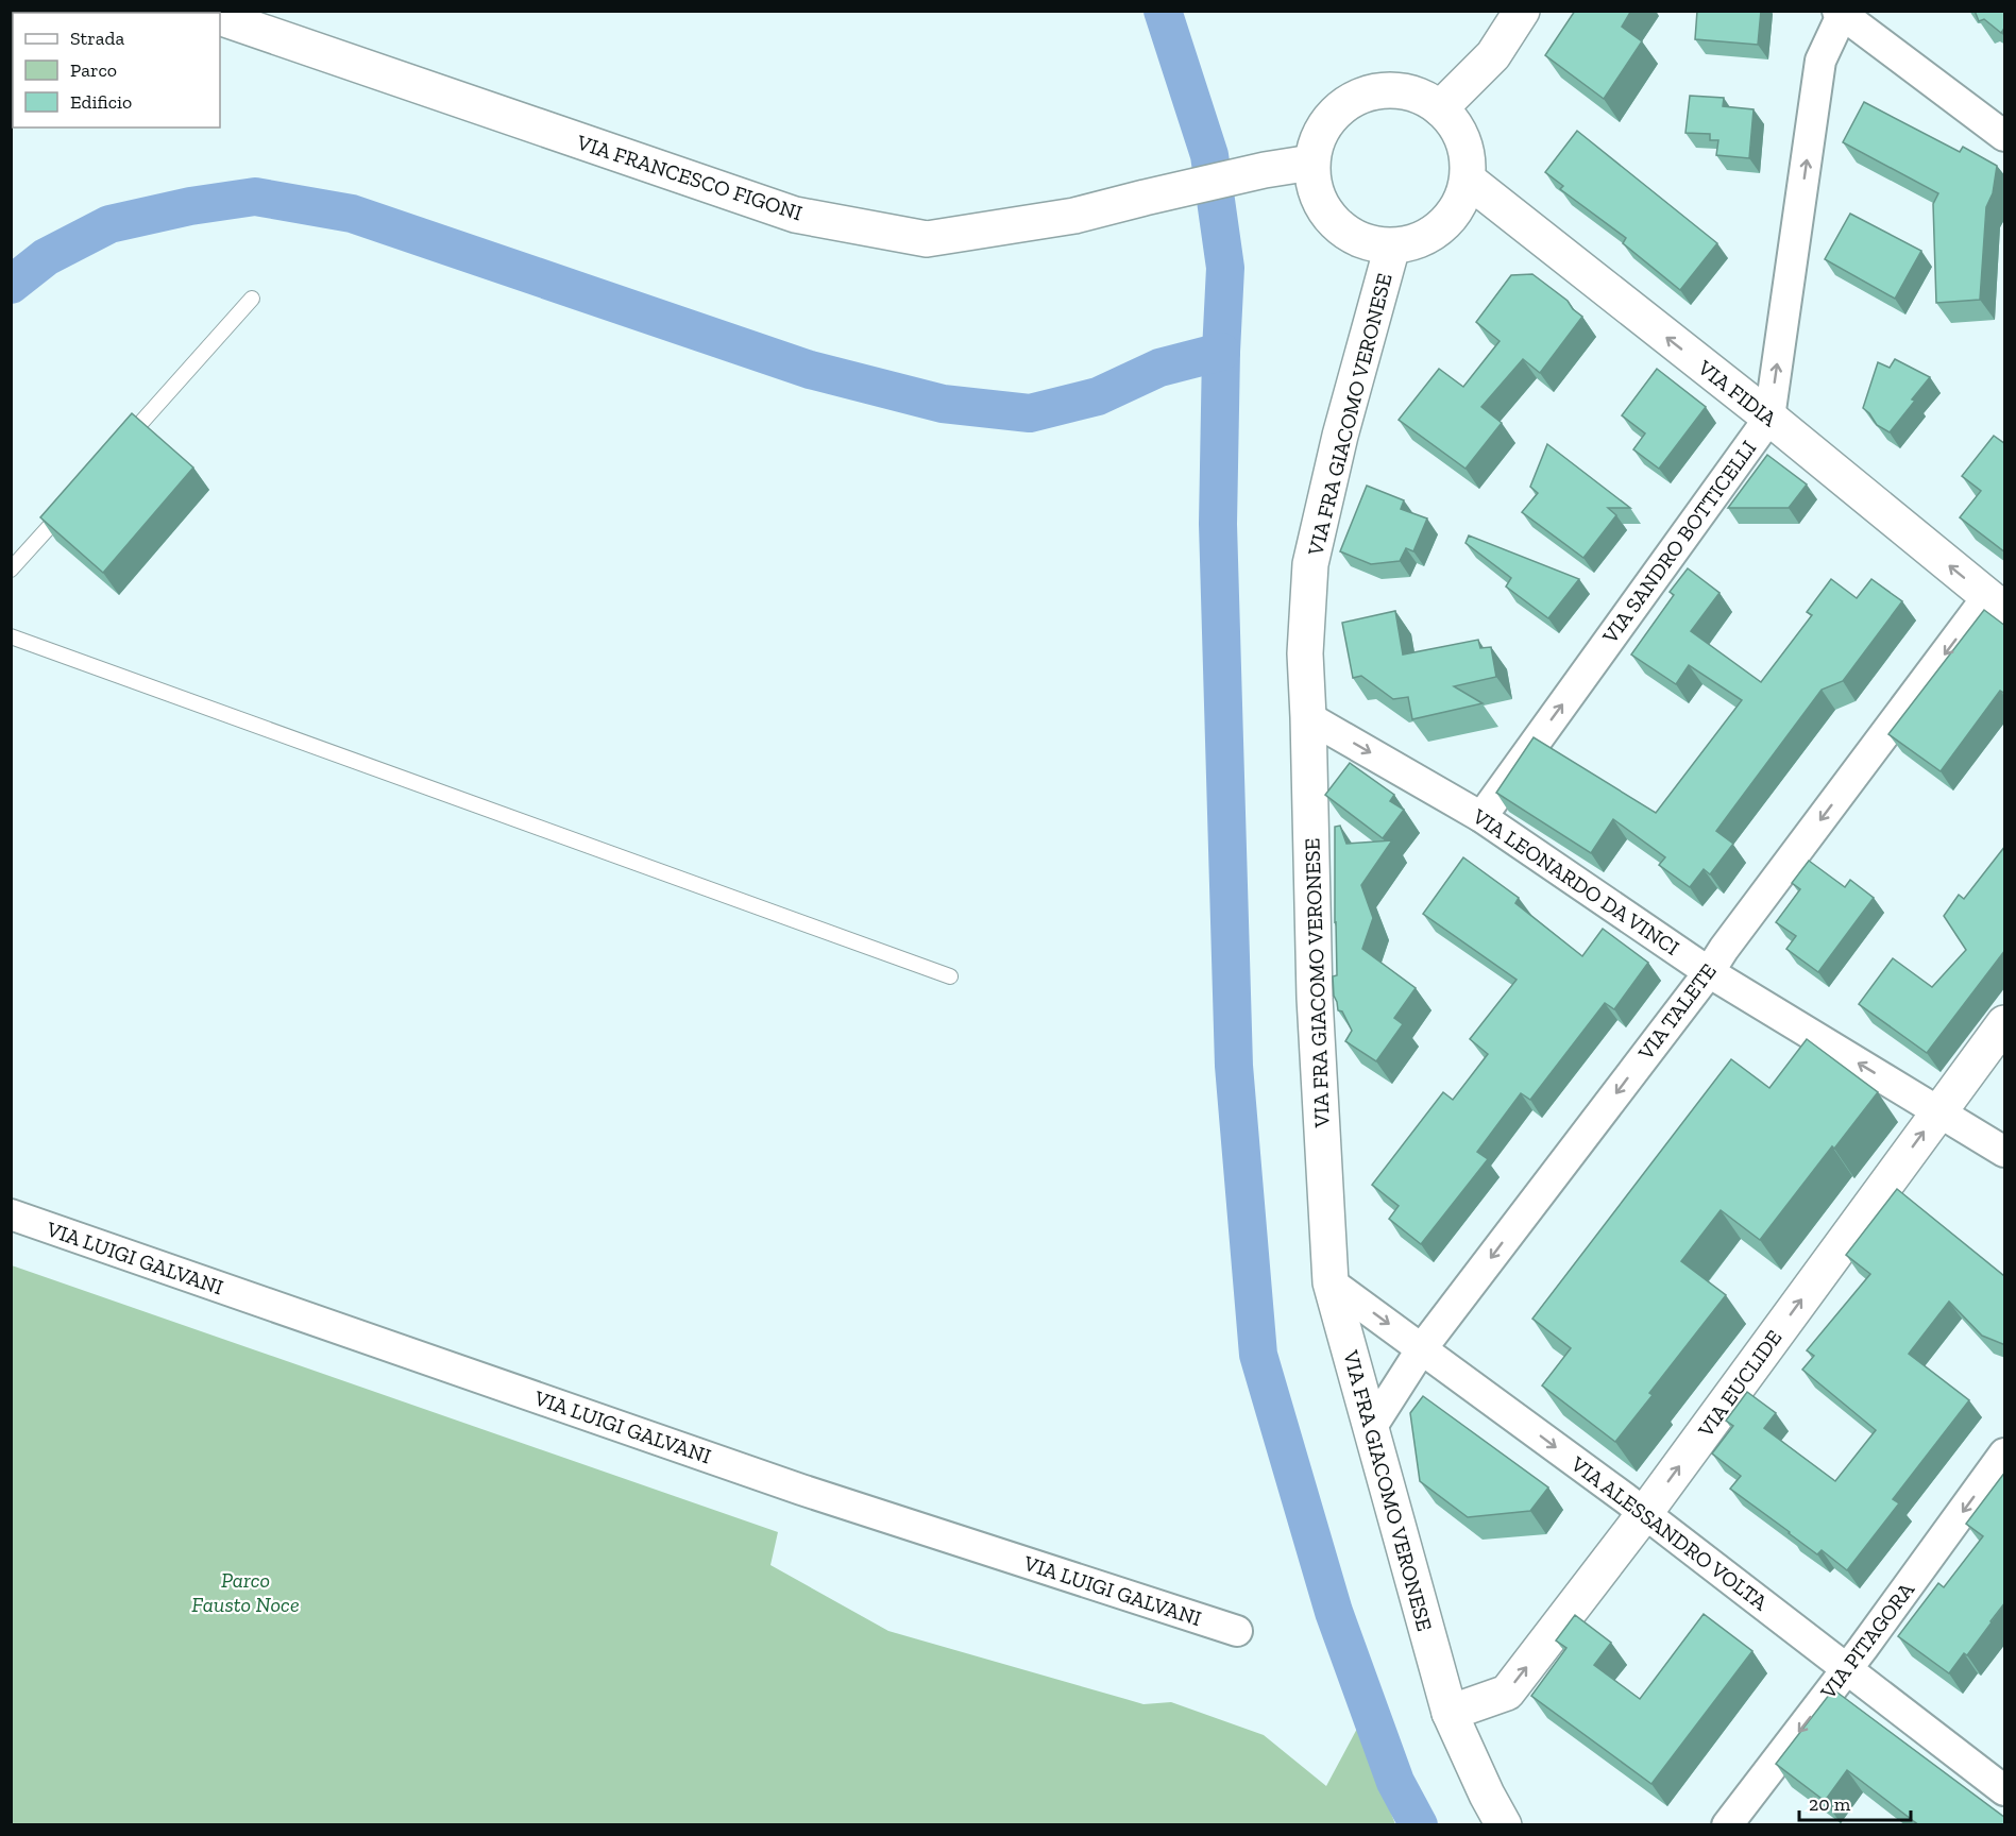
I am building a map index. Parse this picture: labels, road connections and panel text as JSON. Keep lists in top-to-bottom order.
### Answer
{
  "streets": {
    "street": [
      "VIA FRANCESCO FIGONI",
      "VIA FIDIA",
      "VIA FRA GIACOMO VERONESE",
      "VIA SANDRO BOTTICELLI",
      "VIA LEONARDO DA VINCI",
      "VIA TALETE",
      "VIA LUIGI GALVANI",
      "VIA EUCLIDE",
      "VIA ALESSANDRO VOLTA",
      "VIA PITAGORA"
    ]
  },
  "crossings": [
    ["VIA FRANCESCO FIGONI", "VIA FIDIA"],
    ["VIA FRANCESCO FIGONI", "VIA FRA GIACOMO VERONESE"],
    ["VIA FIDIA", "VIA FRA GIACOMO VERONESE"],
    ["VIA FIDIA", "VIA SANDRO BOTTICELLI"],
    ["VIA FIDIA", "VIA TALETE"],
    ["VIA FRA GIACOMO VERONESE", "VIA LEONARDO DA VINCI"],
    ["VIA FRA GIACOMO VERONESE", "VIA TALETE"],
    ["VIA FRA GIACOMO VERONESE", "VIA EUCLIDE"],
    ["VIA FRA GIACOMO VERONESE", "VIA ALESSANDRO VOLTA"],
    ["VIA SANDRO BOTTICELLI", "VIA LEONARDO DA VINCI"],
    ["VIA LEONARDO DA VINCI", "VIA TALETE"],
    ["VIA LEONARDO DA VINCI", "VIA EUCLIDE"],
    ["VIA TALETE", "VIA ALESSANDRO VOLTA"],
    ["VIA EUCLIDE", "VIA ALESSANDRO VOLTA"],
    ["VIA ALESSANDRO VOLTA", "VIA PITAGORA"]
  ],
  "one_way": [
    "VIA FIDIA",
    "VIA SANDRO BOTTICELLI",
    "VIA TALETE",
    "VIA EUCLIDE",
    "VIA ALESSANDRO VOLTA",
    "VIA PITAGORA"
  ],
  "parks": ["Parco Fausto Noce"],
  "legend": ["Strada", "Parco", "Edificio"],
  "scale_bar": "20 m"
}
